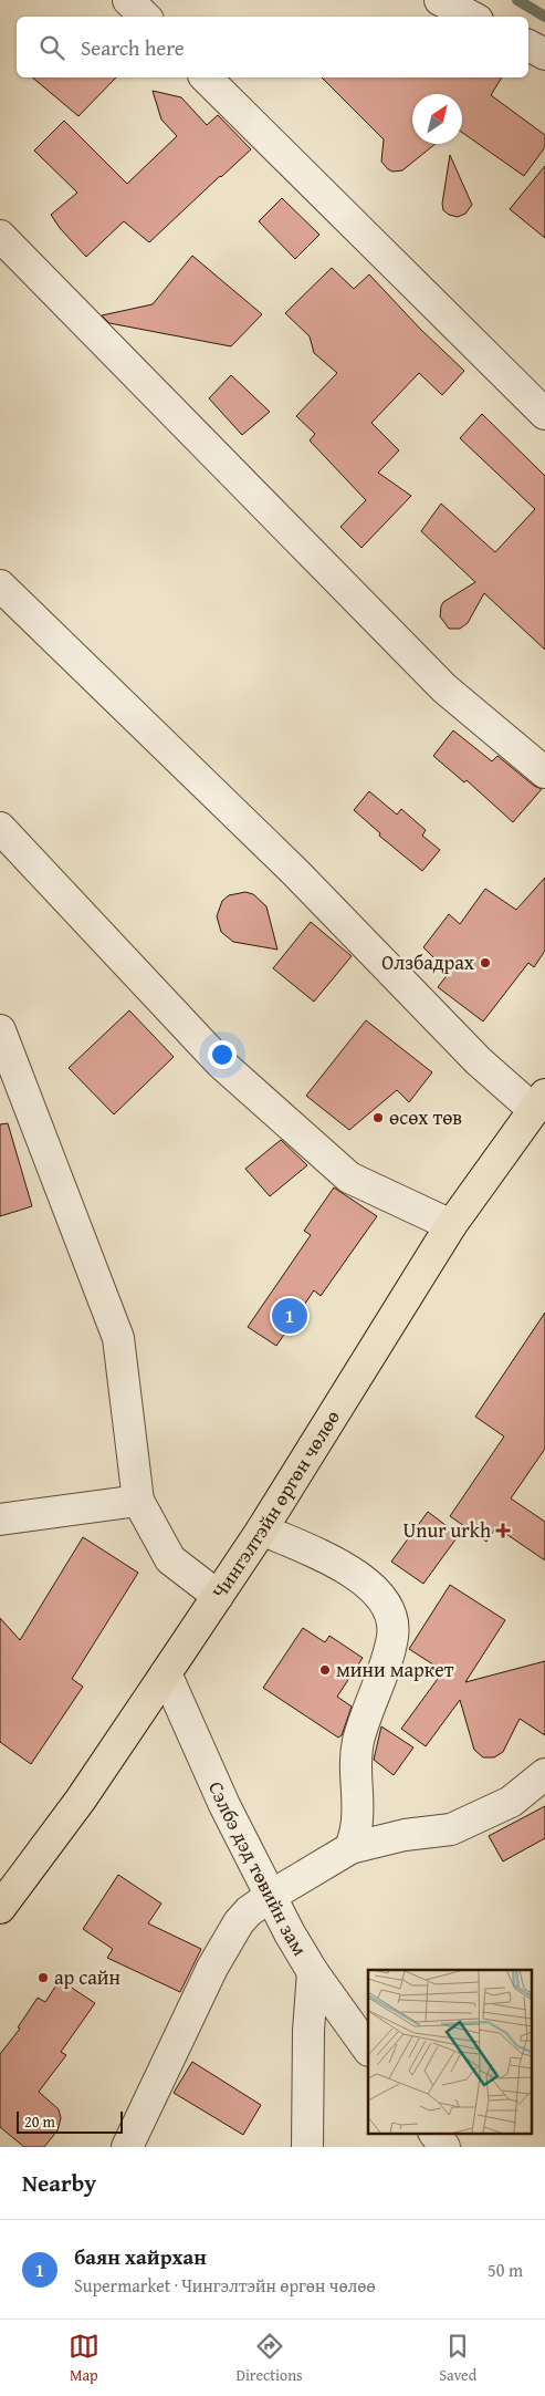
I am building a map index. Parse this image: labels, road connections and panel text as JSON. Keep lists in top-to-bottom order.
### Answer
{
  "streets": {
    "main road": ["Чингэлтэйн өргөн чөлөө"],
    "street": ["Сэлбэ дэд төвийн зам"]
  },
  "crossings": [
    ["Чингэлтэйн өргөн чөлөө", "Сэлбэ дэд төвийн зам"]
  ],
  "places": {
    "other": [
      "Олзбадрах",
      "өсөх төв",
      "мини маркет",
      "ар сайн"
    ],
    "health": ["Unur urkh"]
  },
  "scale_bar": "20 m",
  "north": "top right",
  "page": {
    "search": "Search here",
    "pins": "1",
    "scale": "20 m",
    "heading": "Nearby",
    "list": [
      {
        "mark": "1",
        "name": "баян хайрхан",
        "note": "Supermarket · Чингэлтэйн өргөн чөлөө",
        "value": "50 m"
      }
    ],
    "nav": ["Map", "Directions", "Saved"]
  }
}
